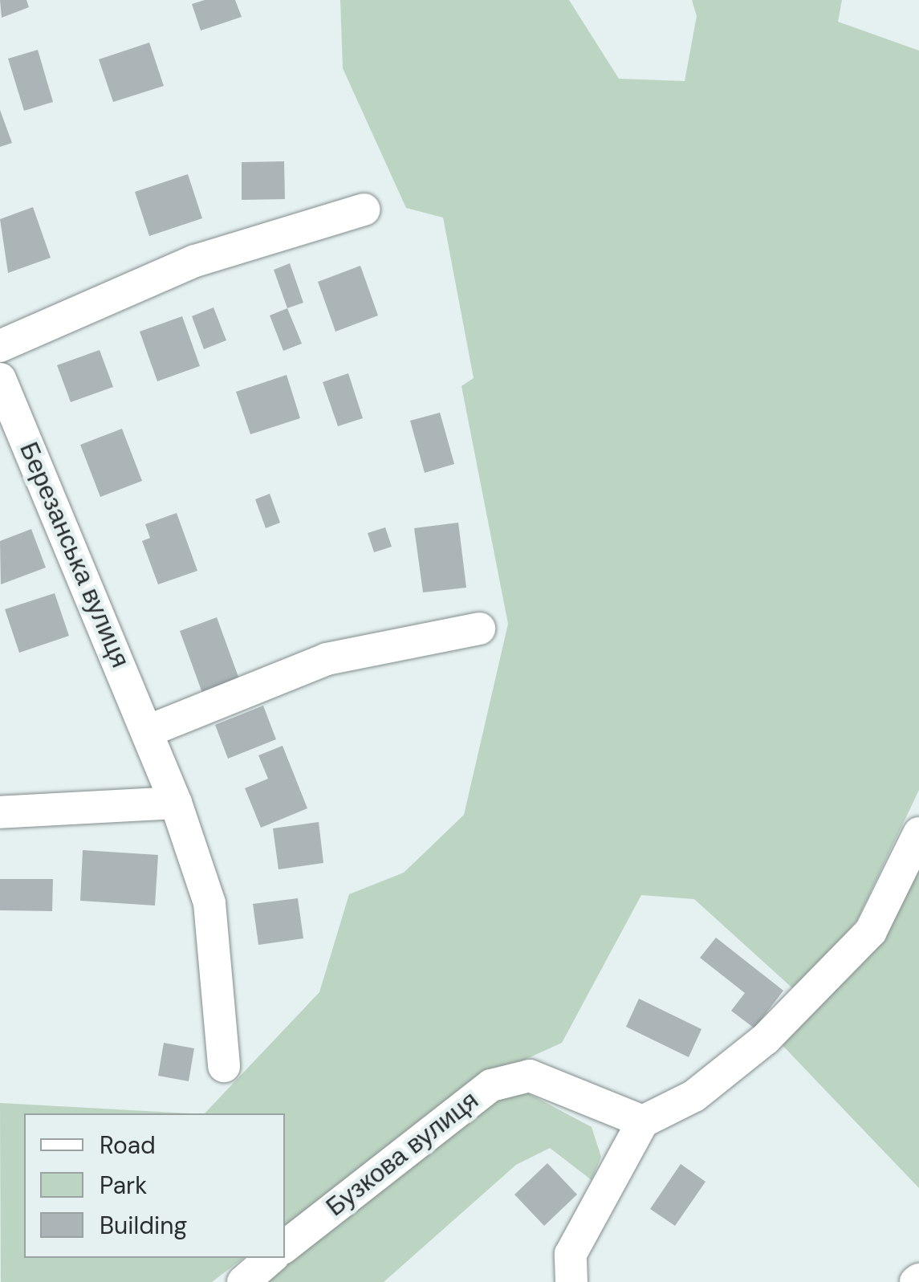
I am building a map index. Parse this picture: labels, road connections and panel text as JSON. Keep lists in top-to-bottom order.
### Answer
{
  "streets": {
    "street": ["Березанська вулиця", "Бузкова вулиця"]
  },
  "legend": ["Road", "Park", "Building"]
}
